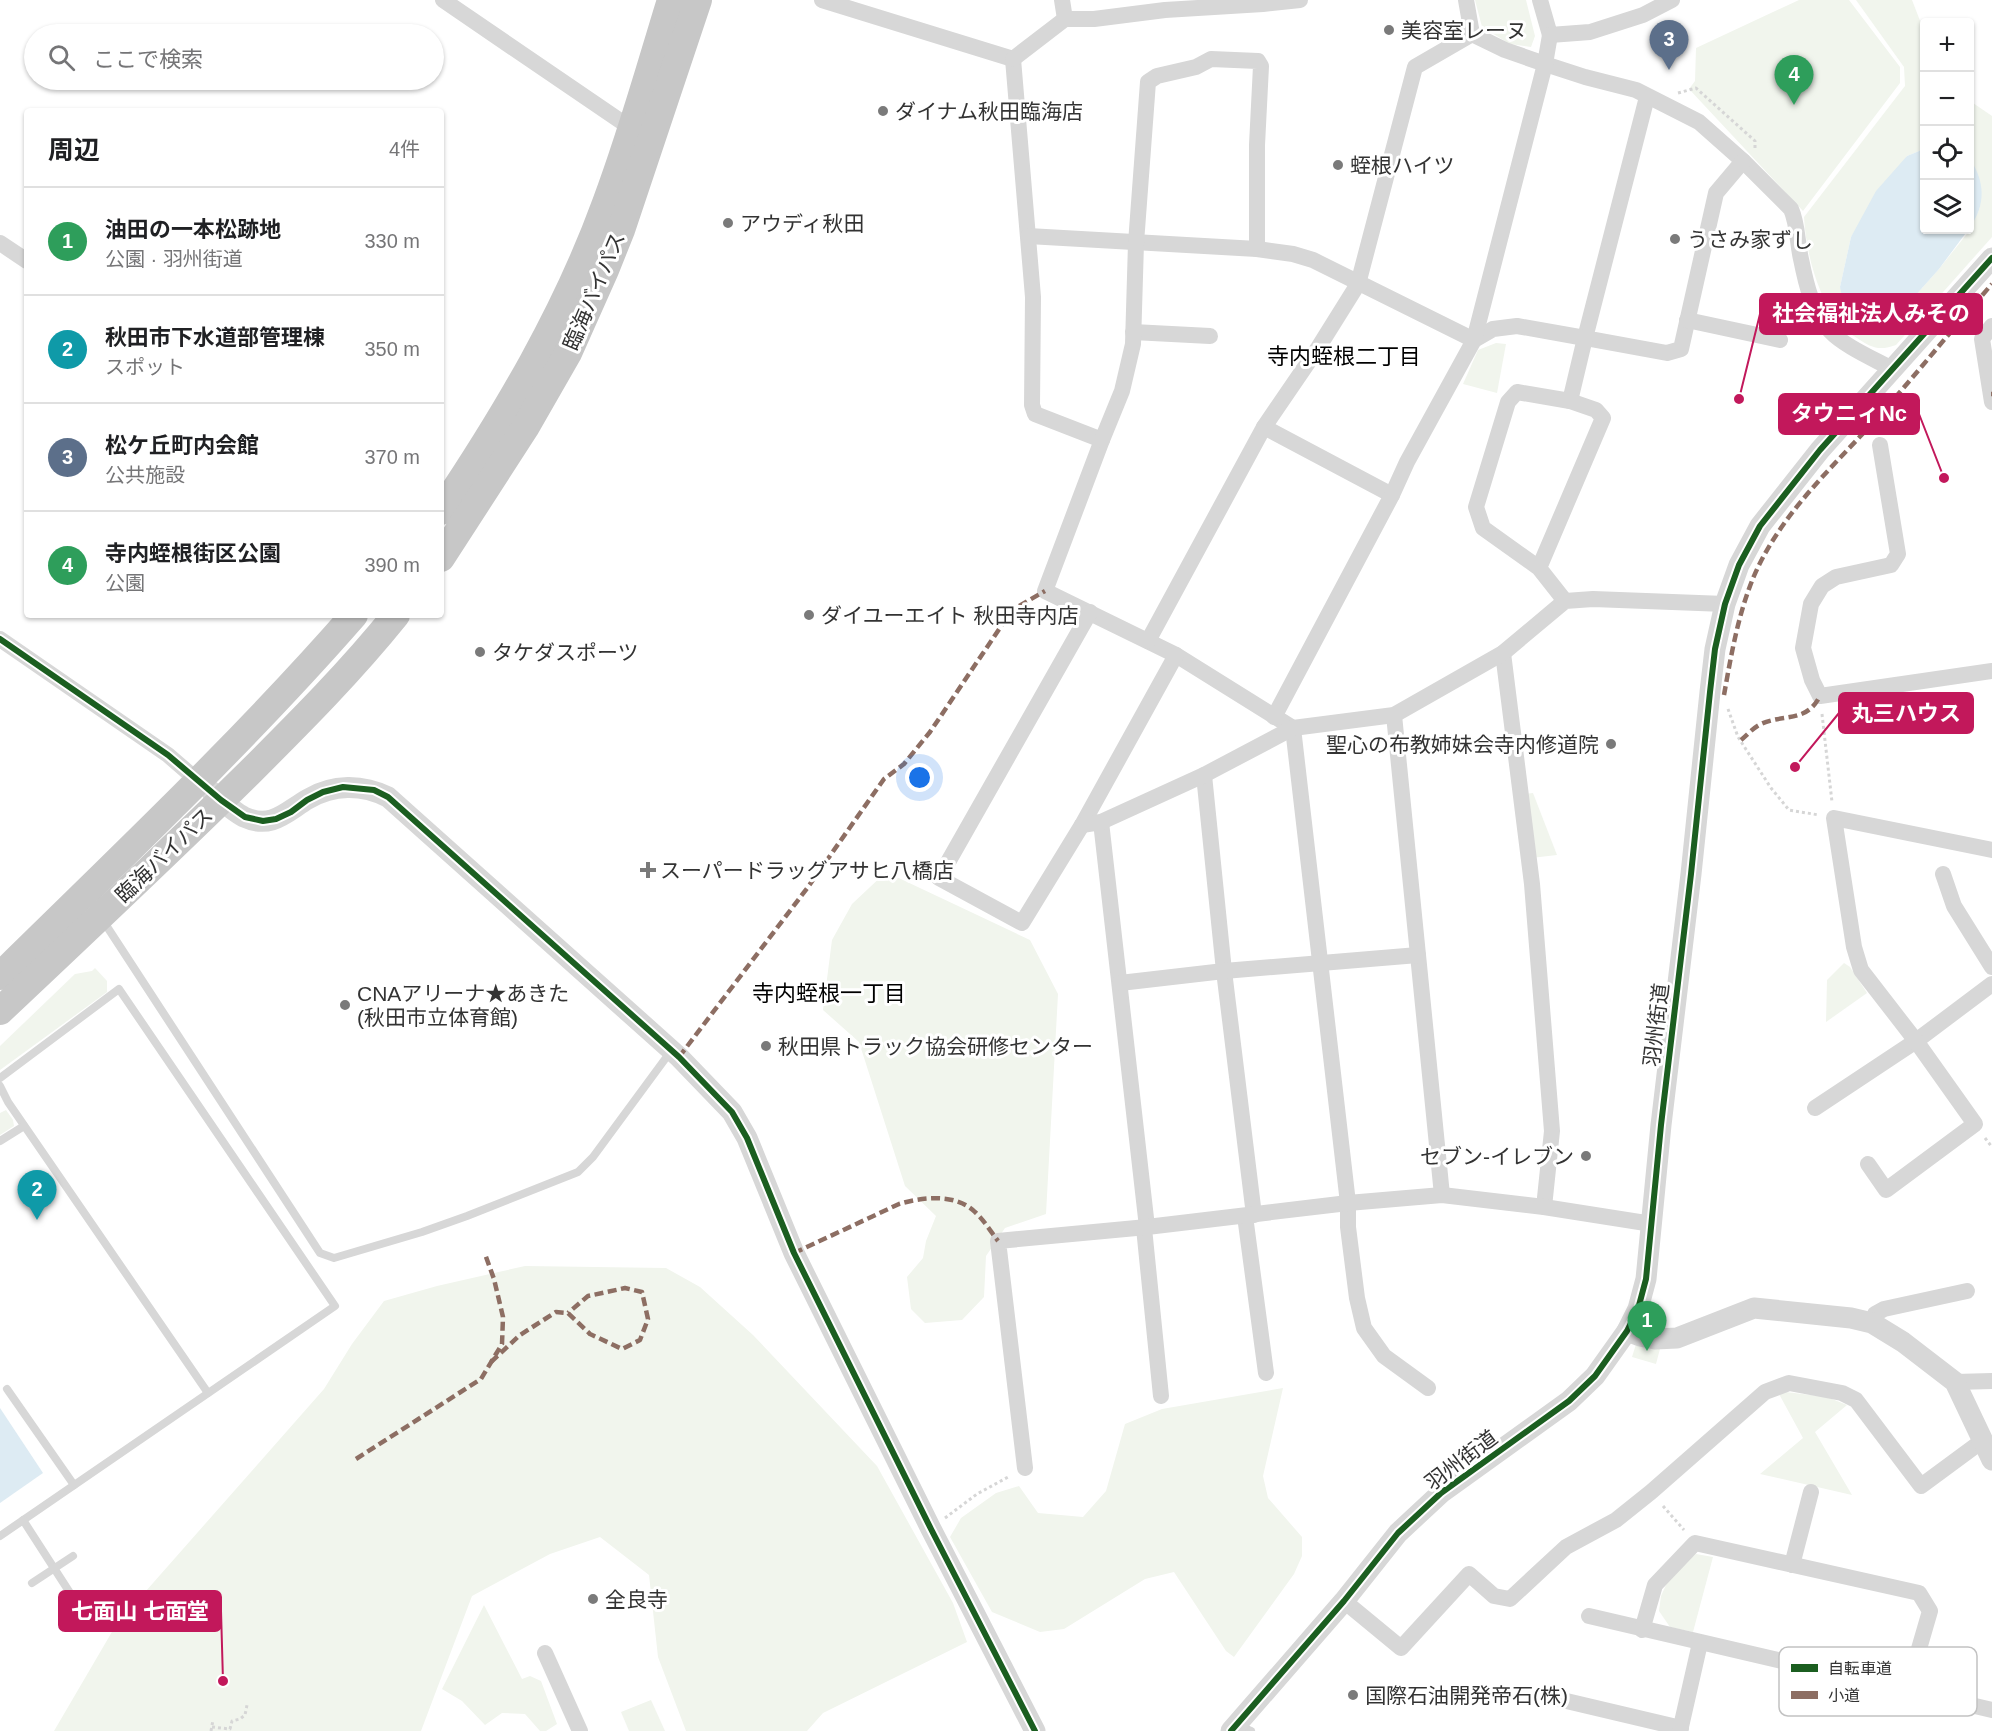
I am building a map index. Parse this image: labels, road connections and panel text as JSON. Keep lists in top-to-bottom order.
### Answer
{
  "streets": {
    "highway": ["臨海バイパス"],
    "street": ["羽州街道"]
  },
  "districts": ["寺内蛭根二丁目", "寺内蛭根一丁目"],
  "places": {
    "other": [
      "美容室レーヌ",
      "ダイナム秋田臨海店",
      "蛭根ハイツ",
      "アウディ秋田",
      "うさみ家ずし",
      "社会福祉法人みその",
      "タウニィNc",
      "ダイユーエイト 秋田寺内店",
      "タケダスポーツ",
      "聖心の布教姉妹会寺内修道院",
      "丸三ハウス",
      "CNAアリーナ★あきた (秋田市立体育館)",
      "秋田県トラック協会研修センター",
      "セブン-イレブン",
      "全良寺",
      "七面山 七面堂",
      "国際石油開発帝石(株)"
    ],
    "health": ["スーパードラッグアサヒ八橋店"]
  },
  "legend": ["自転車道", "小道"],
  "page": {
    "map_buttons": ["+", "−"],
    "pins": [
      "3",
      "4",
      "2",
      "1"
    ],
    "search": "ここで検索",
    "heading": ["周辺", "4件"],
    "list": [
      {
        "mark": "1",
        "name": "油田の一本松跡地",
        "note": "公園 · 羽州街道",
        "value": "330 m"
      },
      {
        "mark": "2",
        "name": "秋田市下水道部管理棟",
        "note": "スポット",
        "value": "350 m"
      },
      {
        "mark": "3",
        "name": "松ケ丘町内会館",
        "note": "公共施設",
        "value": "370 m"
      },
      {
        "mark": "4",
        "name": "寺内蛭根街区公園",
        "note": "公園",
        "value": "390 m"
      }
    ]
  }
}
